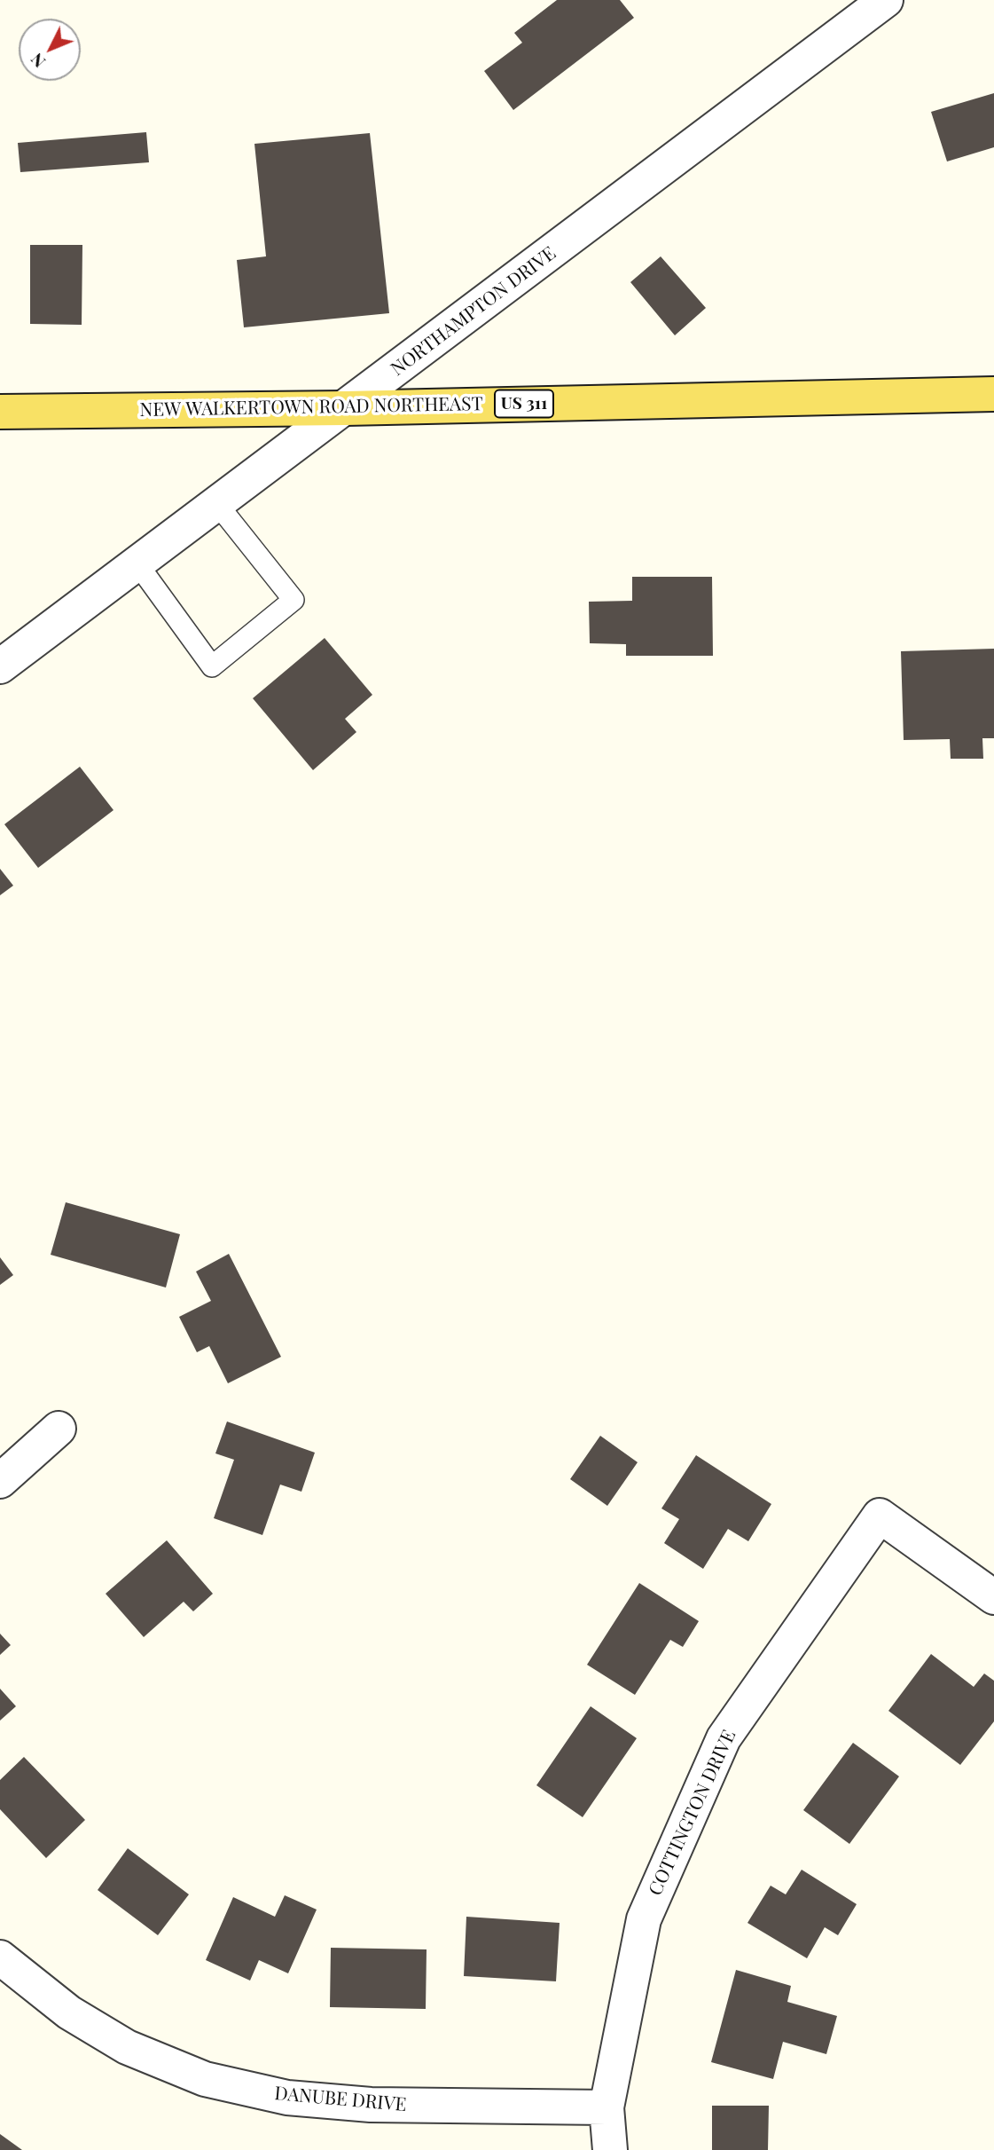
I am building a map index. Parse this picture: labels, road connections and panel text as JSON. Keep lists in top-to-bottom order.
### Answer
{
  "streets": {
    "main road": ["US 311", "NEW WALKERTOWN ROAD NORTHEAST"],
    "street": ["NORTHAMPTON DRIVE", "COTTINGTON DRIVE", "DANUBE DRIVE"]
  },
  "crossings": [
    ["NORTHAMPTON DRIVE", "NEW WALKERTOWN ROAD NORTHEAST"],
    ["COTTINGTON DRIVE", "DANUBE DRIVE"]
  ],
  "north": "bottom left"
}
